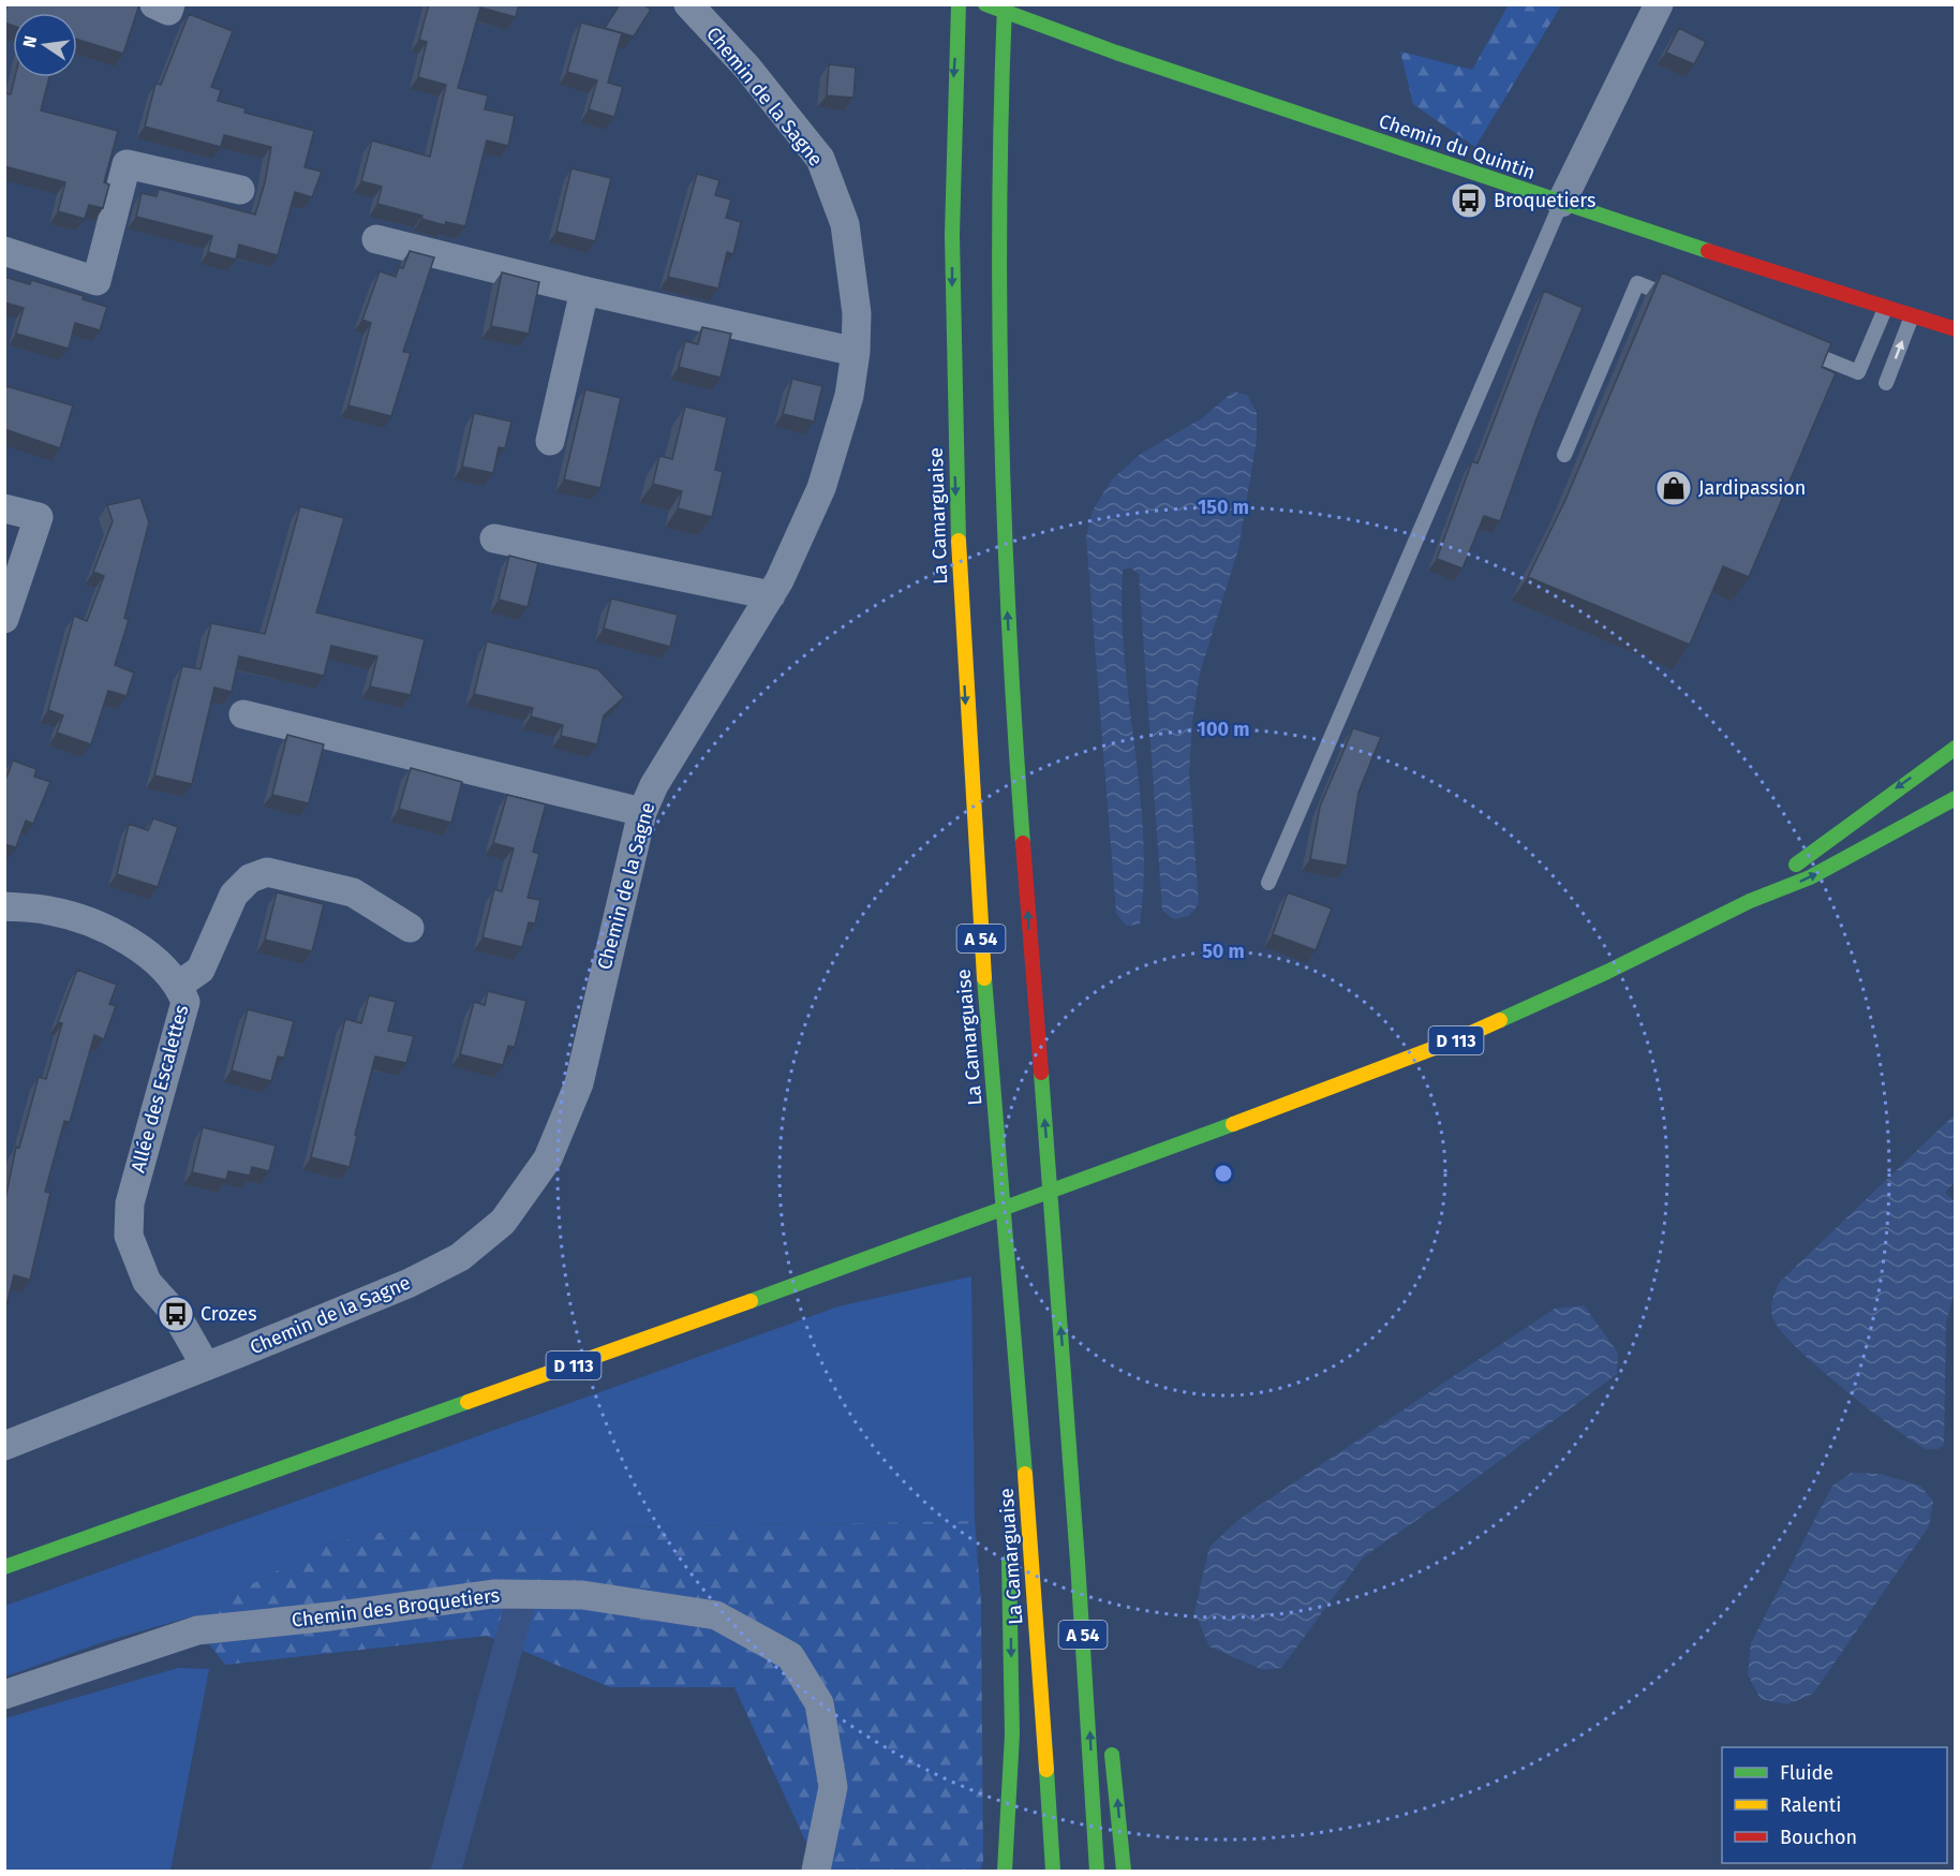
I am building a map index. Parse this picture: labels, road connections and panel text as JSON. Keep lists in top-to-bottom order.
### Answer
{
  "streets": {
    "main road": [
      "Chemin du Quintin",
      "La Camarguaise",
      "A 54",
      "D 113"
    ],
    "street": ["Chemin de la Sagne", "Allée des Escalettes", "Chemin des Broquetiers"]
  },
  "crossings": [
    ["Chemin de la Sagne", "Allée des Escalettes"]
  ],
  "places": {
    "bus stop": ["Broquetiers", "Crozes"],
    "shop": ["Jardipassion"]
  },
  "legend": ["Fluide", "Ralenti", "Bouchon"],
  "north": "left",
  "rings": ["150 m", "100 m", "50 m"]
}
